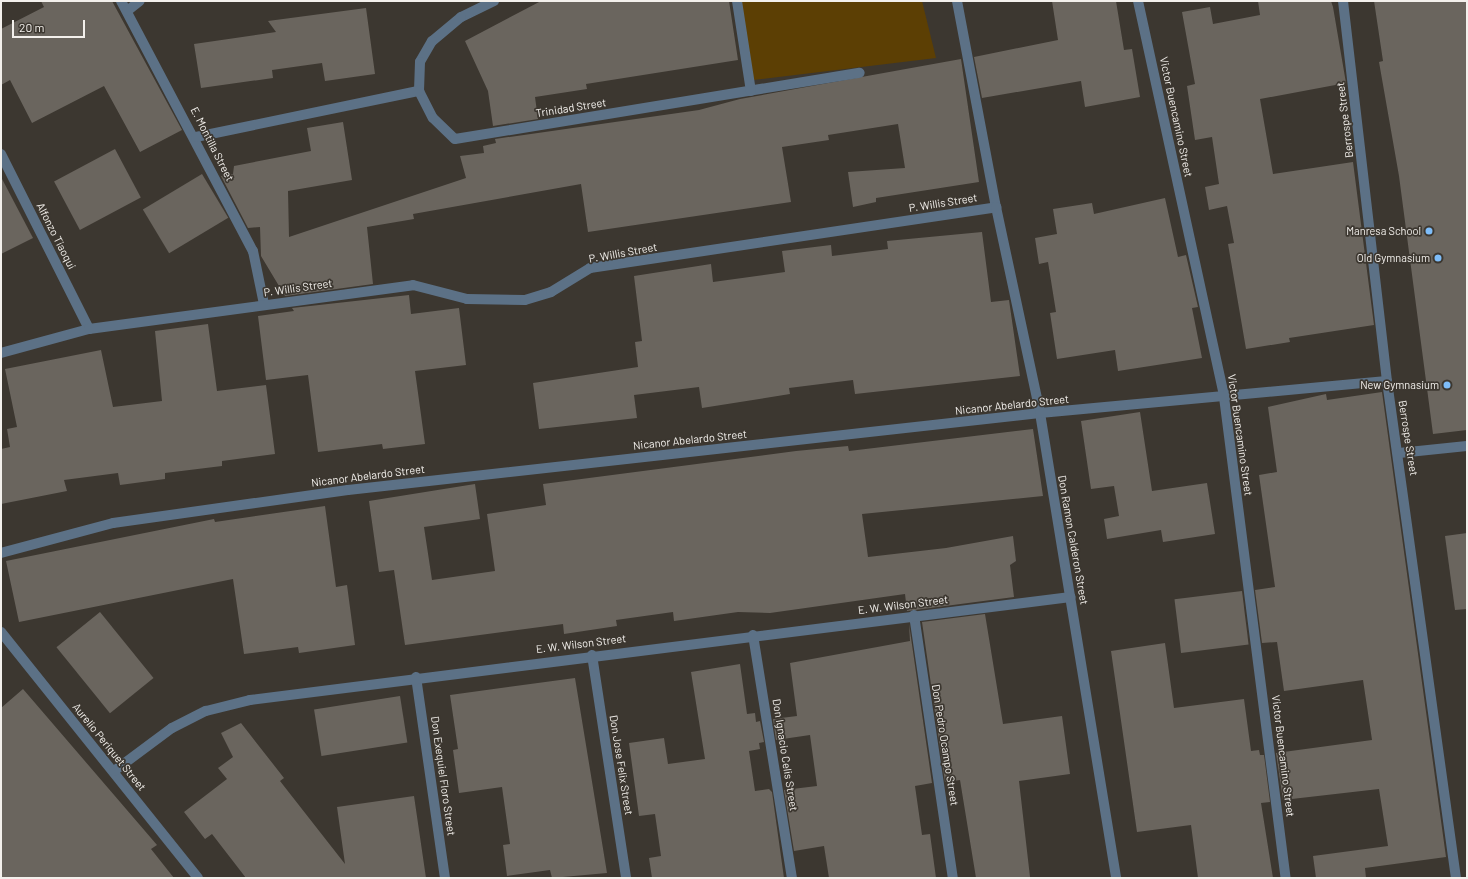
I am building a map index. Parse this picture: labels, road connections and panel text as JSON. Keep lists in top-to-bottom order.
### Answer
{
  "streets": {
    "street": [
      "Trinidad Street",
      "Victor Buencamino Street",
      "Berrospe Street",
      "E. Montilla Street",
      "P. Willis Street",
      "Alfonzo Tiaoqui",
      "Nicanor Abelardo Street",
      "Don Ramon Calderon Street",
      "E. W. Wilson Street",
      "Don Pedro Ocampo Street",
      "Aurelio Periquet Street",
      "Don Ignacio Celis Street",
      "Don Jose Felix Street",
      "Don Exequiel Floro Street"
    ]
  },
  "crossings": [
    ["Victor Buencamino Street", "Nicanor Abelardo Street"],
    ["Berrospe Street", "Nicanor Abelardo Street"],
    ["E. Montilla Street", "P. Willis Street"],
    ["P. Willis Street", "Alfonzo Tiaoqui"],
    ["P. Willis Street", "Don Ramon Calderon Street"],
    ["Nicanor Abelardo Street", "Don Ramon Calderon Street"],
    ["Don Ramon Calderon Street", "E. W. Wilson Street"],
    ["E. W. Wilson Street", "Don Pedro Ocampo Street"],
    ["E. W. Wilson Street", "Aurelio Periquet Street"],
    ["E. W. Wilson Street", "Don Ignacio Celis Street"],
    ["E. W. Wilson Street", "Don Jose Felix Street"],
    ["E. W. Wilson Street", "Don Exequiel Floro Street"]
  ],
  "places": ["Manresa School", "Old Gymnasium", "New Gymnasium"],
  "scale_bar": "20 m"
}
